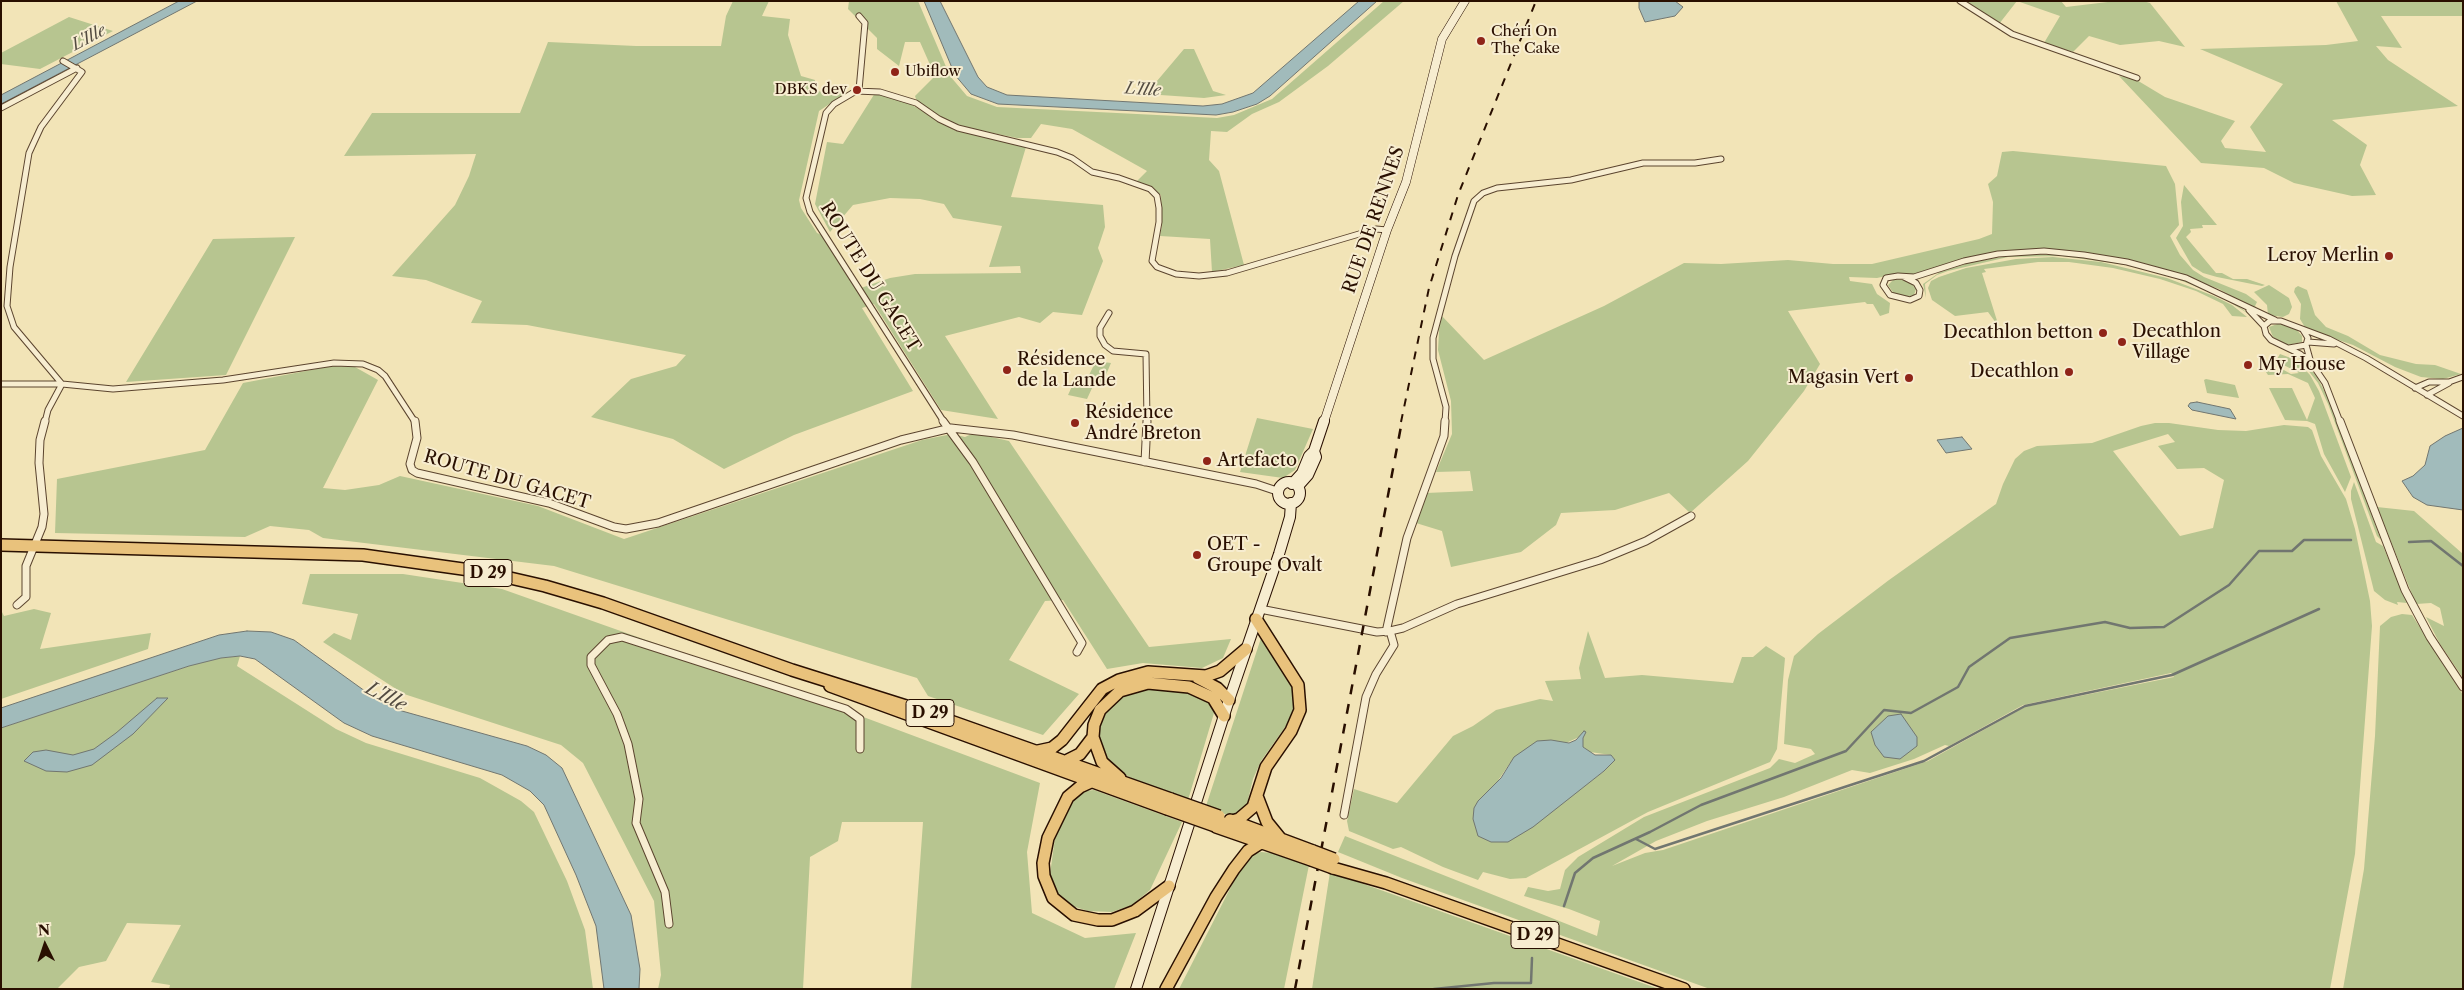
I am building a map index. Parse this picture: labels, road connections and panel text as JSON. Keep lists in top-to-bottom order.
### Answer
{
  "streets": {
    "main road": ["RUE DE RENNES", "D 29"],
    "street": ["ROUTE DU GACET"]
  },
  "water": ["L'Ille"],
  "places": [
    "Chéri On The Cake",
    "Ubiflow",
    "DBKS dev",
    "Leroy Merlin",
    "Decathlon betton",
    "Decathlon Village",
    "My House",
    "Résidence de la Lande",
    "Decathlon",
    "Magasin Vert",
    "Résidence André Breton",
    "Artefacto",
    "OET - Groupe Ovalt"
  ],
  "north": "top"
}
